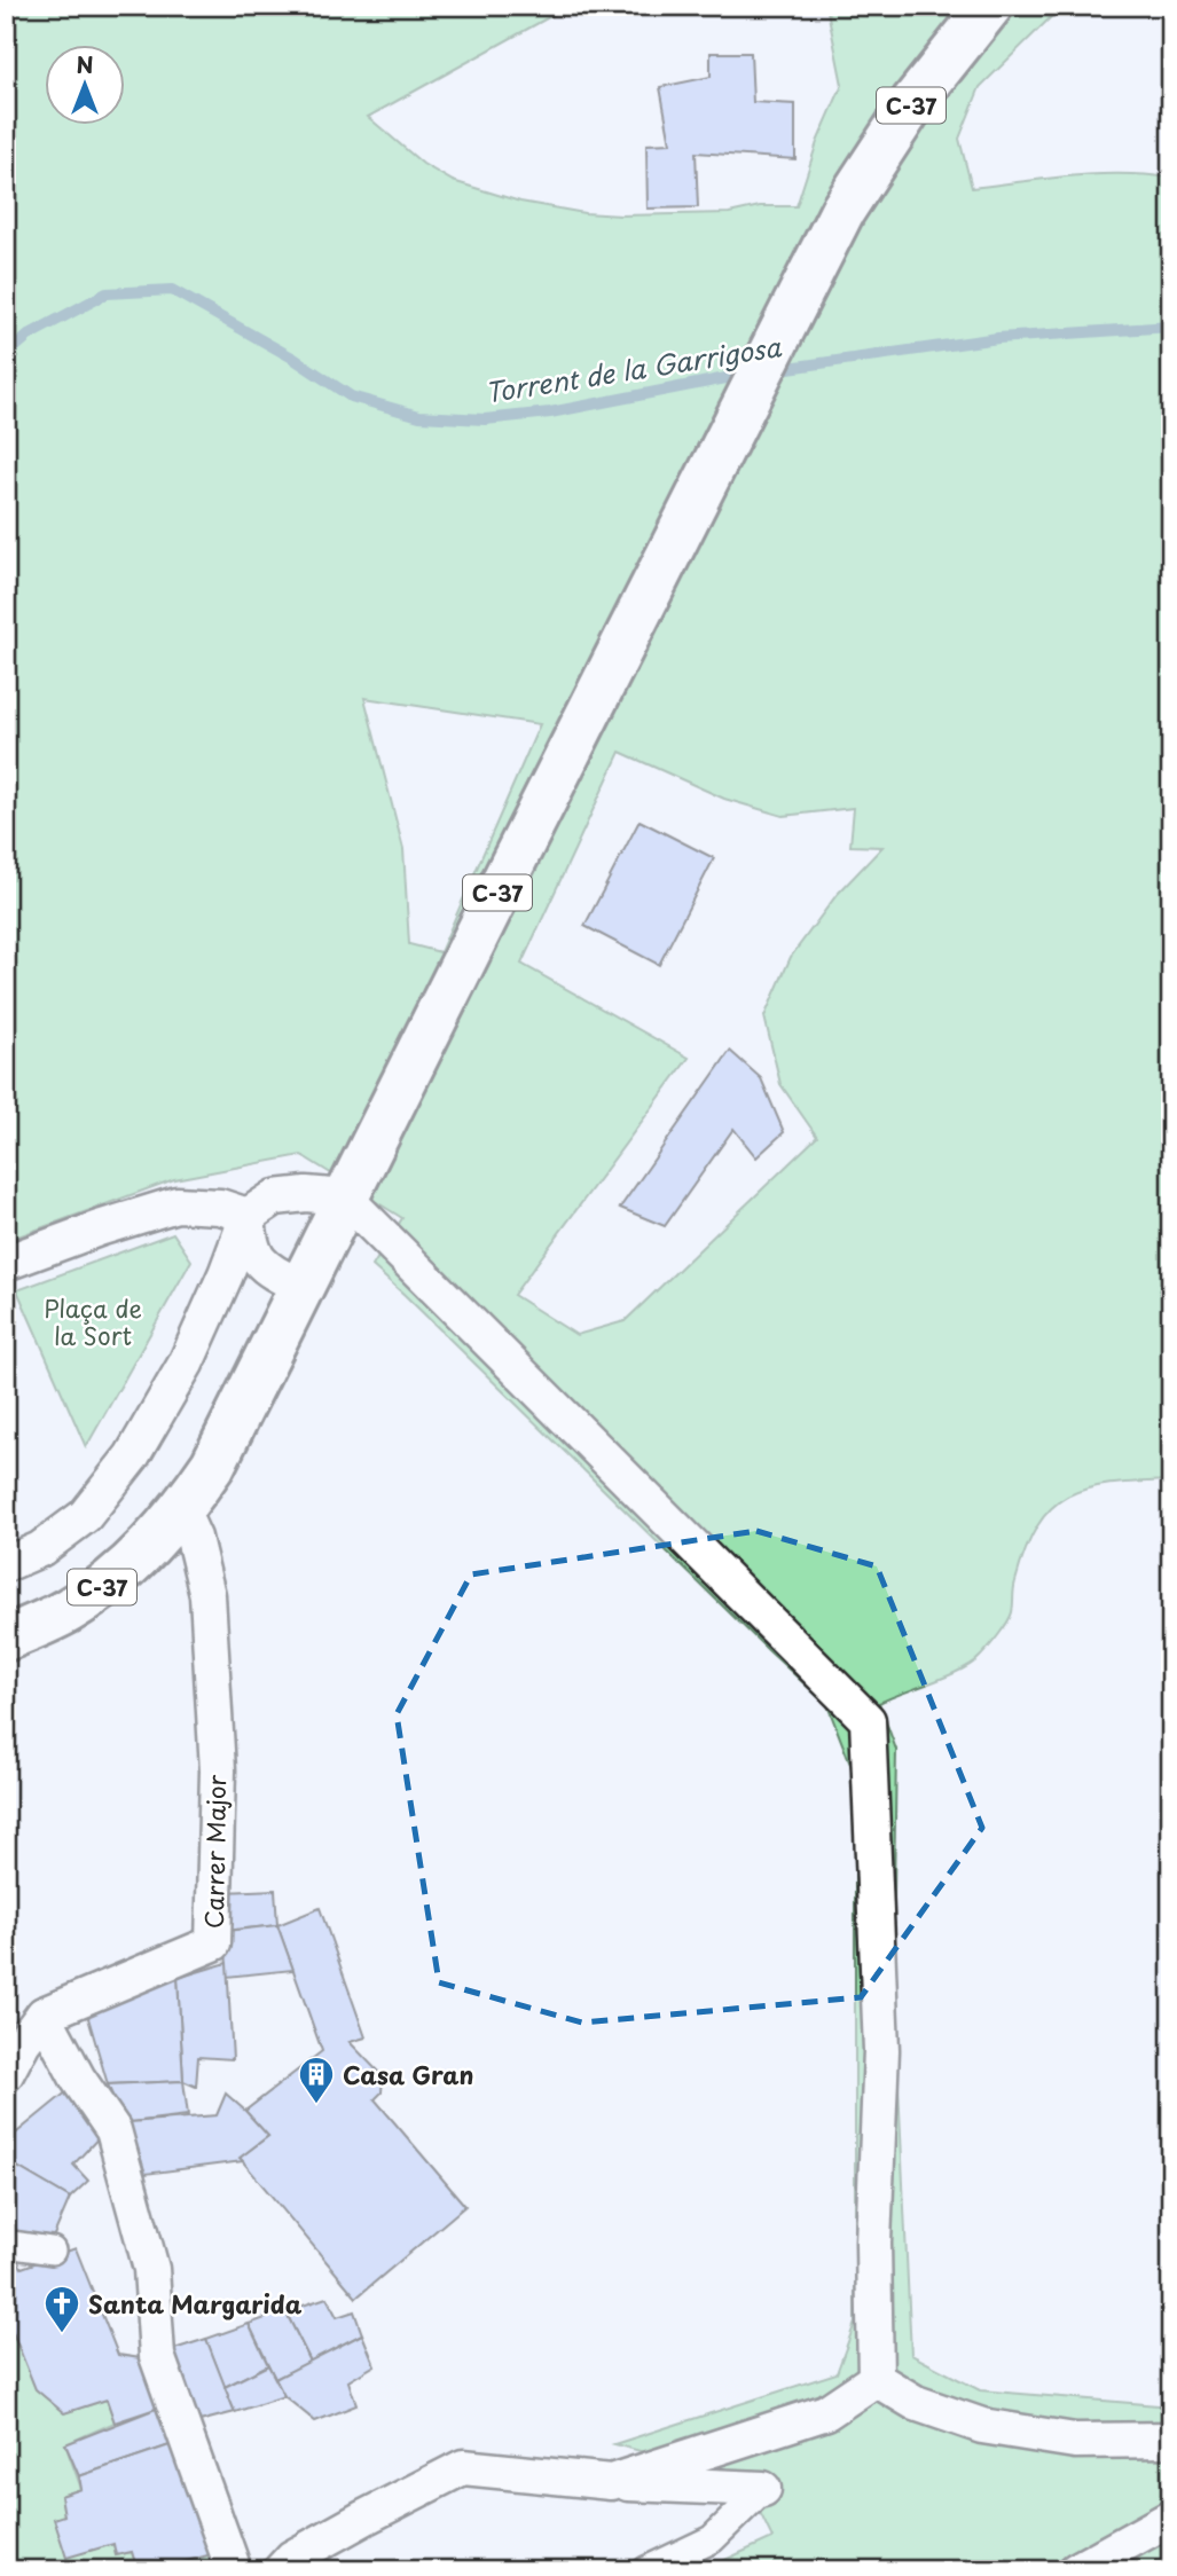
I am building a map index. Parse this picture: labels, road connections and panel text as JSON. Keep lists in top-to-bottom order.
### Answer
{
  "streets": {
    "main road": ["C-37"],
    "street": ["Carrer Major"]
  },
  "crossings": [
    ["C-37", "Carrer Major"]
  ],
  "water": ["Torrent de la Garrigosa"],
  "parks": ["Plaça de la Sort"],
  "places": {
    "building": ["Casa Gran"],
    "church": ["Santa Margarida"]
  },
  "north": "top"
}
